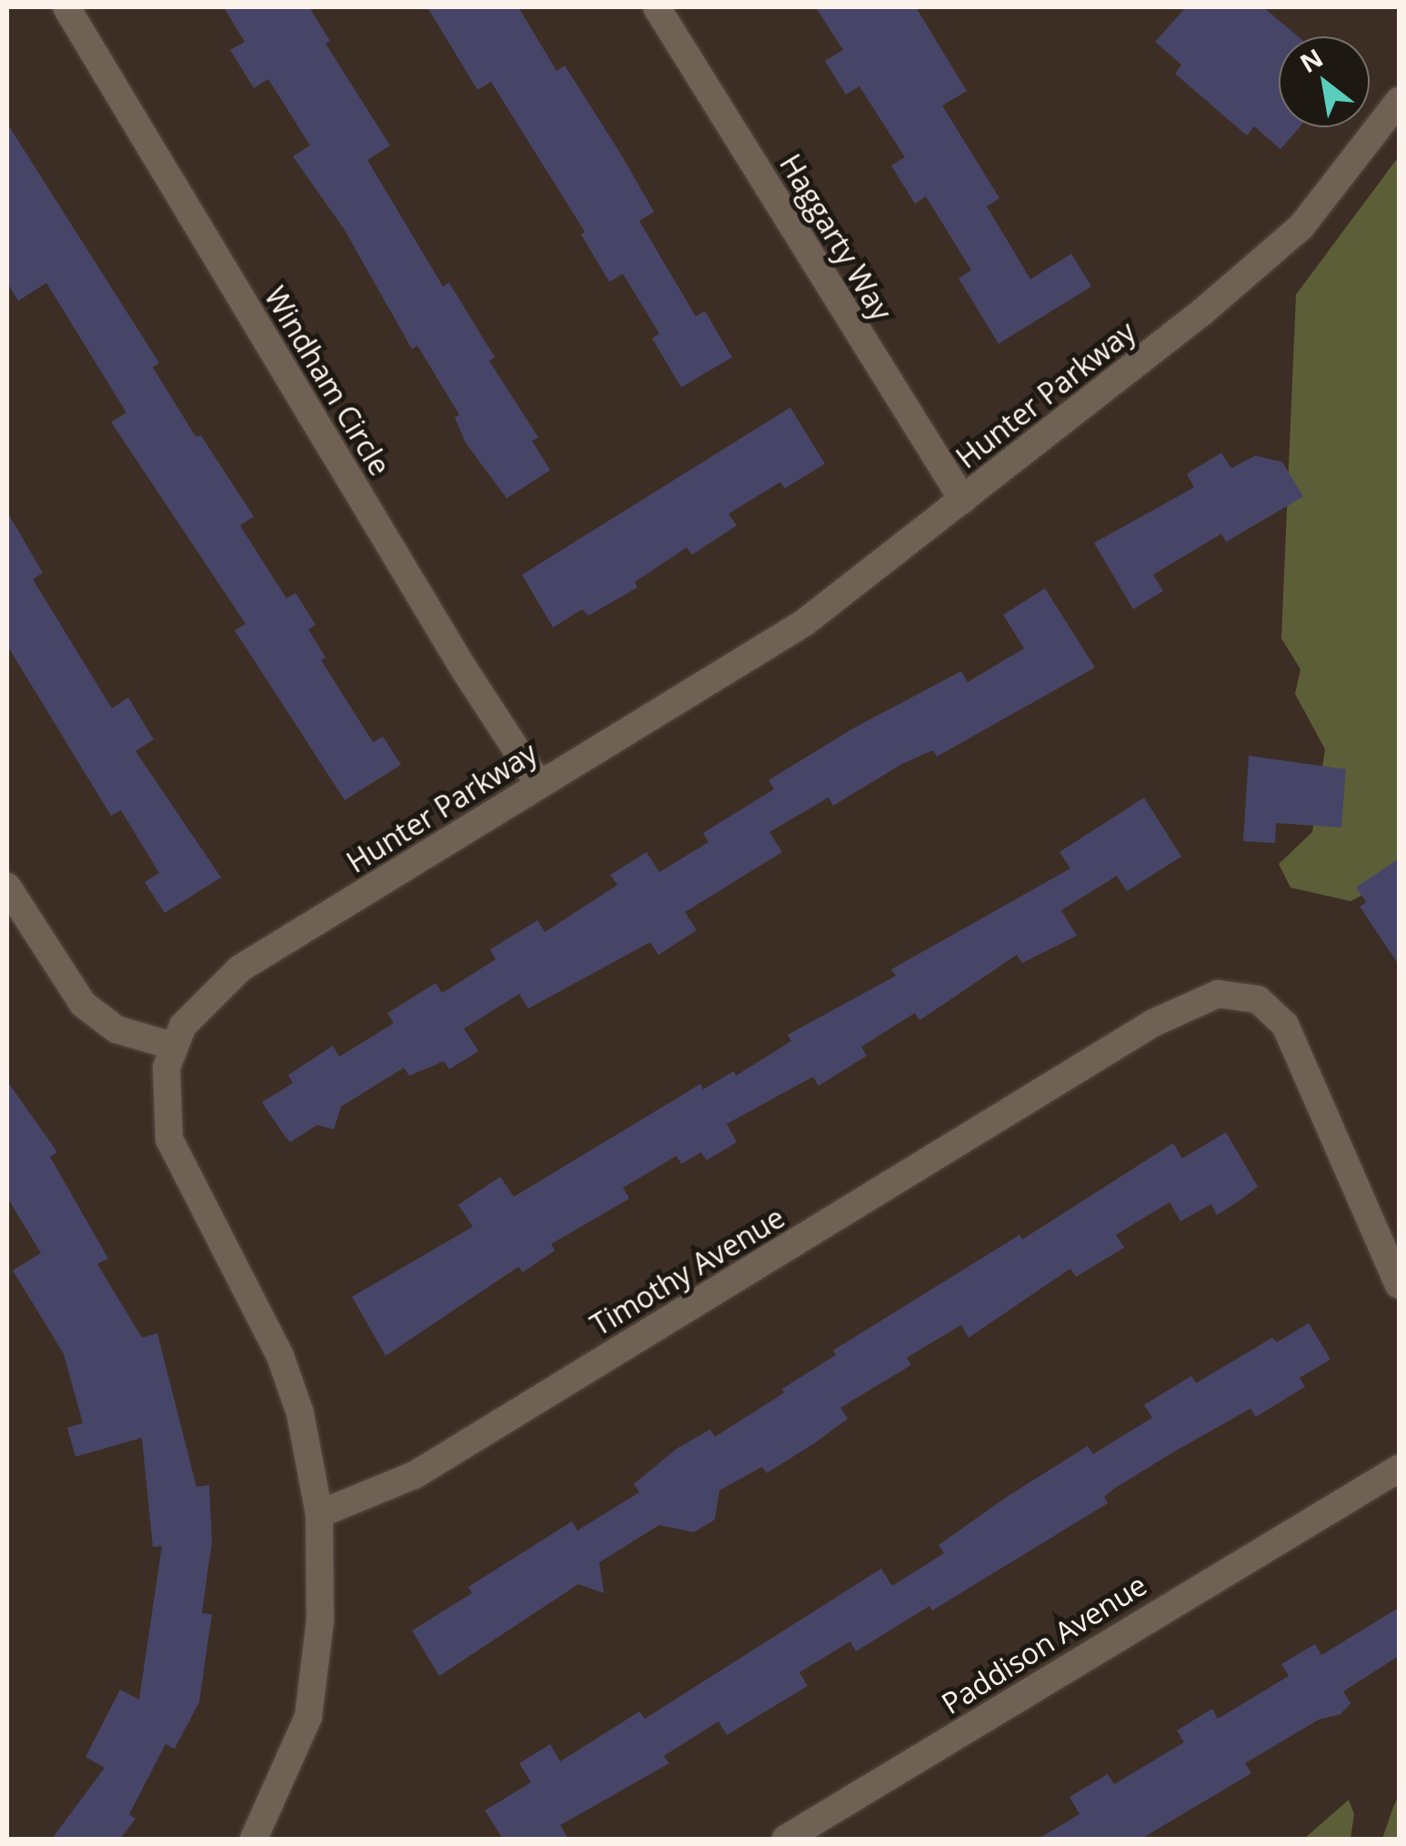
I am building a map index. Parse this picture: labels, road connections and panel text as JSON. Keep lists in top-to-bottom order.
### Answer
{
  "streets": {
    "street": [
      "Haggarty Way",
      "Windham Circle",
      "Hunter Parkway",
      "Timothy Avenue",
      "Paddison Avenue"
    ]
  },
  "crossings": [
    ["Haggarty Way", "Hunter Parkway"],
    ["Windham Circle", "Hunter Parkway"],
    ["Hunter Parkway", "Timothy Avenue"]
  ],
  "north": "top left"
}
